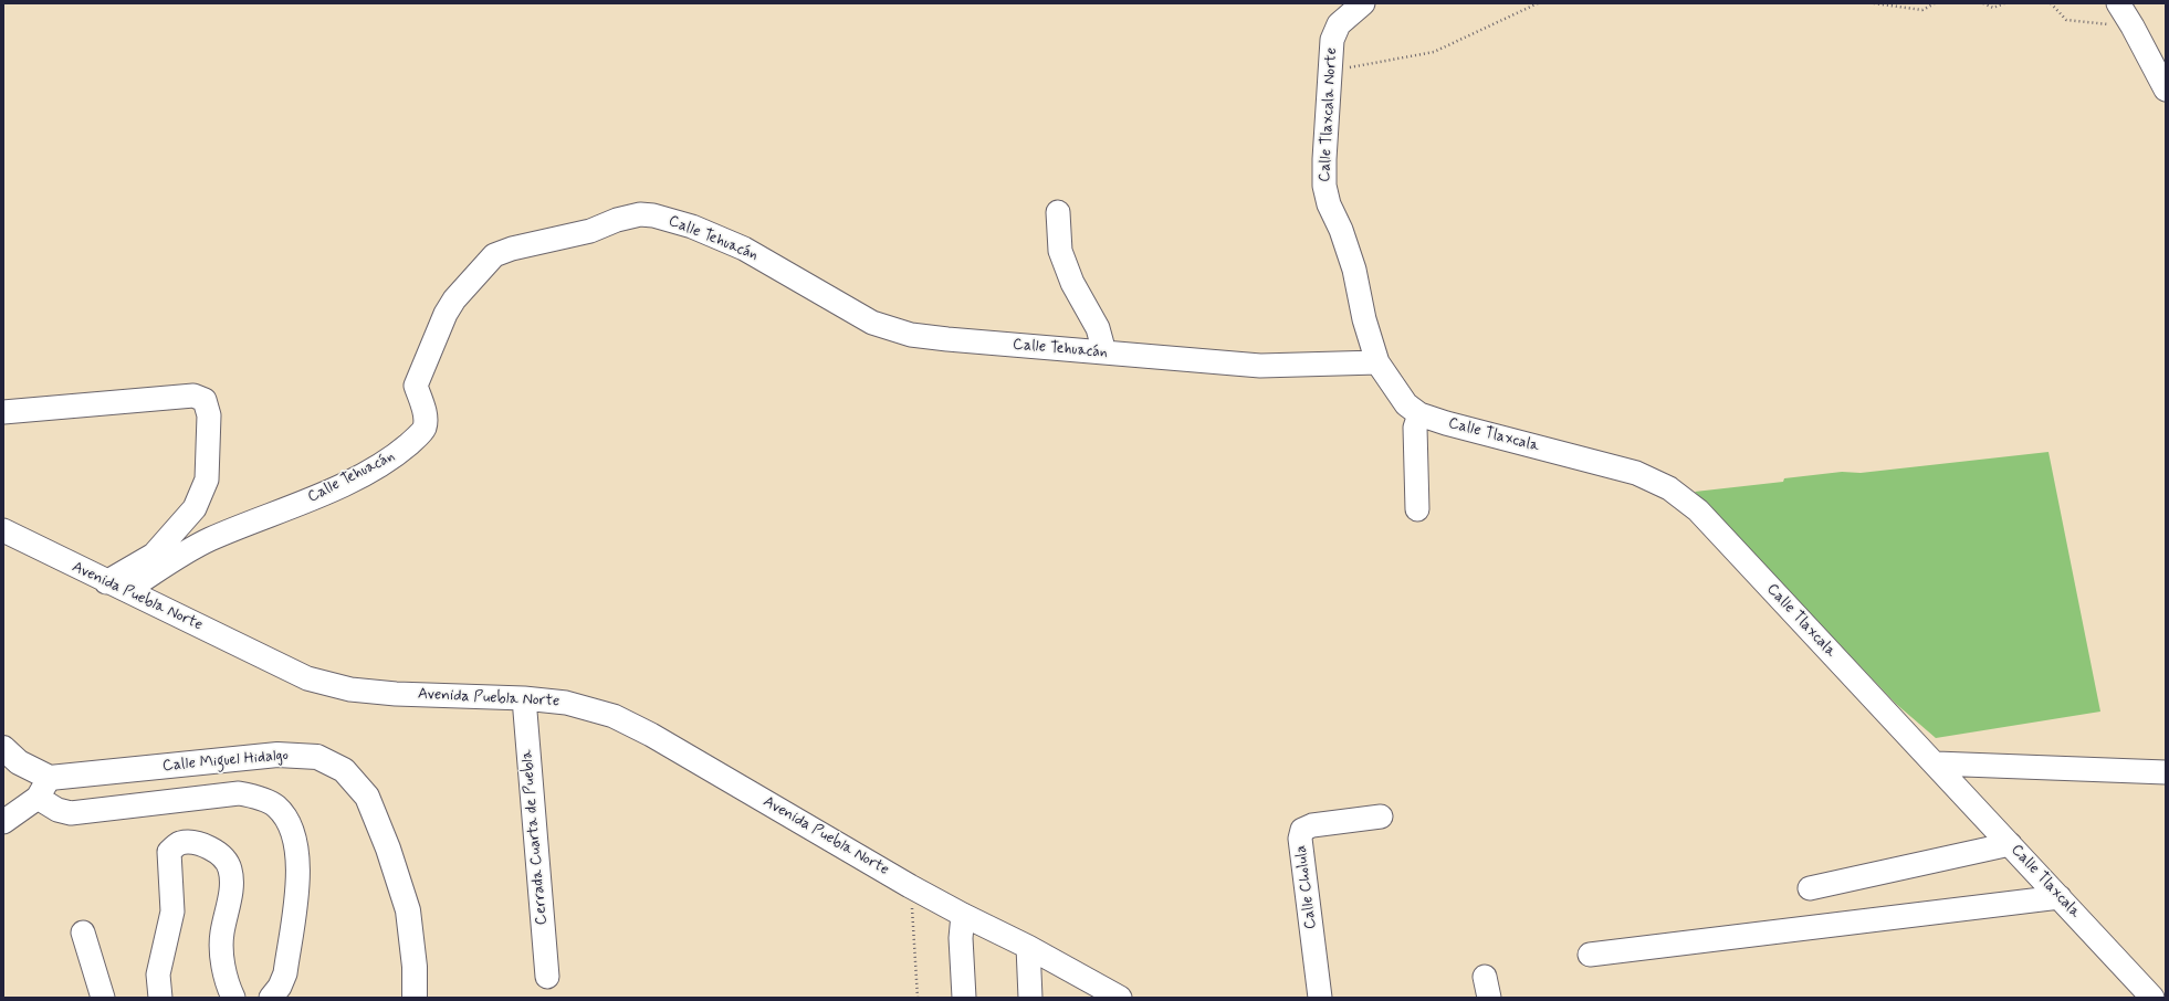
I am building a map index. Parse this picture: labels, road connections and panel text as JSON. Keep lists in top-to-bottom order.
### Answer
{
  "streets": {
    "main road": ["Calle Miguel Hidalgo"],
    "street": [
      "Calle Tlaxcala Norte",
      "Calle Tehuacán",
      "Calle Tlaxcala",
      "Avenida Puebla Norte",
      "Cerrada Cuarta de Puebla",
      "Calle Cholula"
    ]
  },
  "crossings": [
    ["Calle Tlaxcala Norte", "Calle Tehuacán"],
    ["Calle Tlaxcala Norte", "Calle Tlaxcala"],
    ["Calle Tehuacán", "Calle Tlaxcala"],
    ["Calle Tehuacán", "Avenida Puebla Norte"],
    ["Avenida Puebla Norte", "Cerrada Cuarta de Puebla"]
  ]
}
